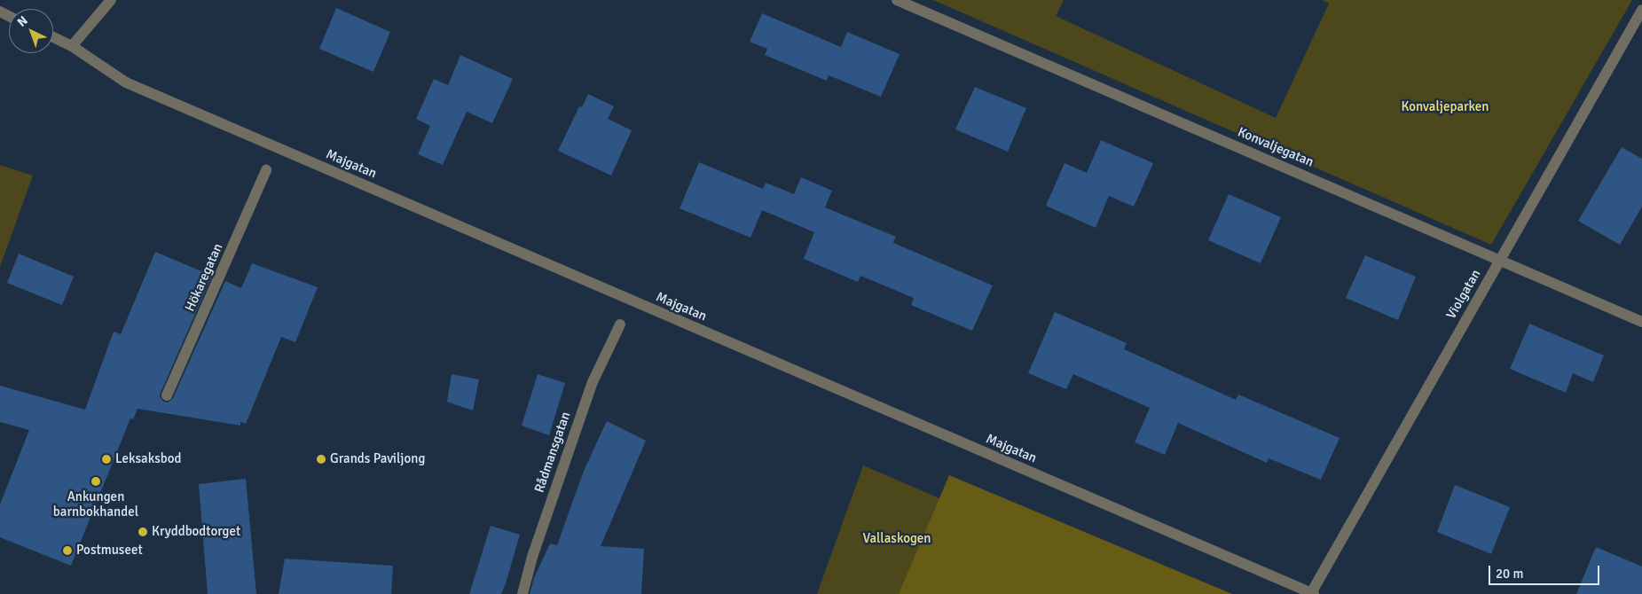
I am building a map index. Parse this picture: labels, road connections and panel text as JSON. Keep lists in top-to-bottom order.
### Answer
{
  "streets": {
    "street": [
      "Konvaljegatan",
      "Majgatan",
      "Hökaregatan",
      "Violgatan",
      "Rådmansgatan"
    ]
  },
  "crossings": [
    ["Konvaljegatan", "Violgatan"],
    ["Majgatan", "Violgatan"]
  ],
  "parks": ["Konvaljeparken", "Vallaskogen"],
  "places": [
    "Leksaksbod",
    "Grands Paviljong",
    "Ankungen barnbokhandel",
    "Kryddbodtorget",
    "Postmuseet"
  ],
  "scale_bar": "20 m",
  "north": "top left"
}
